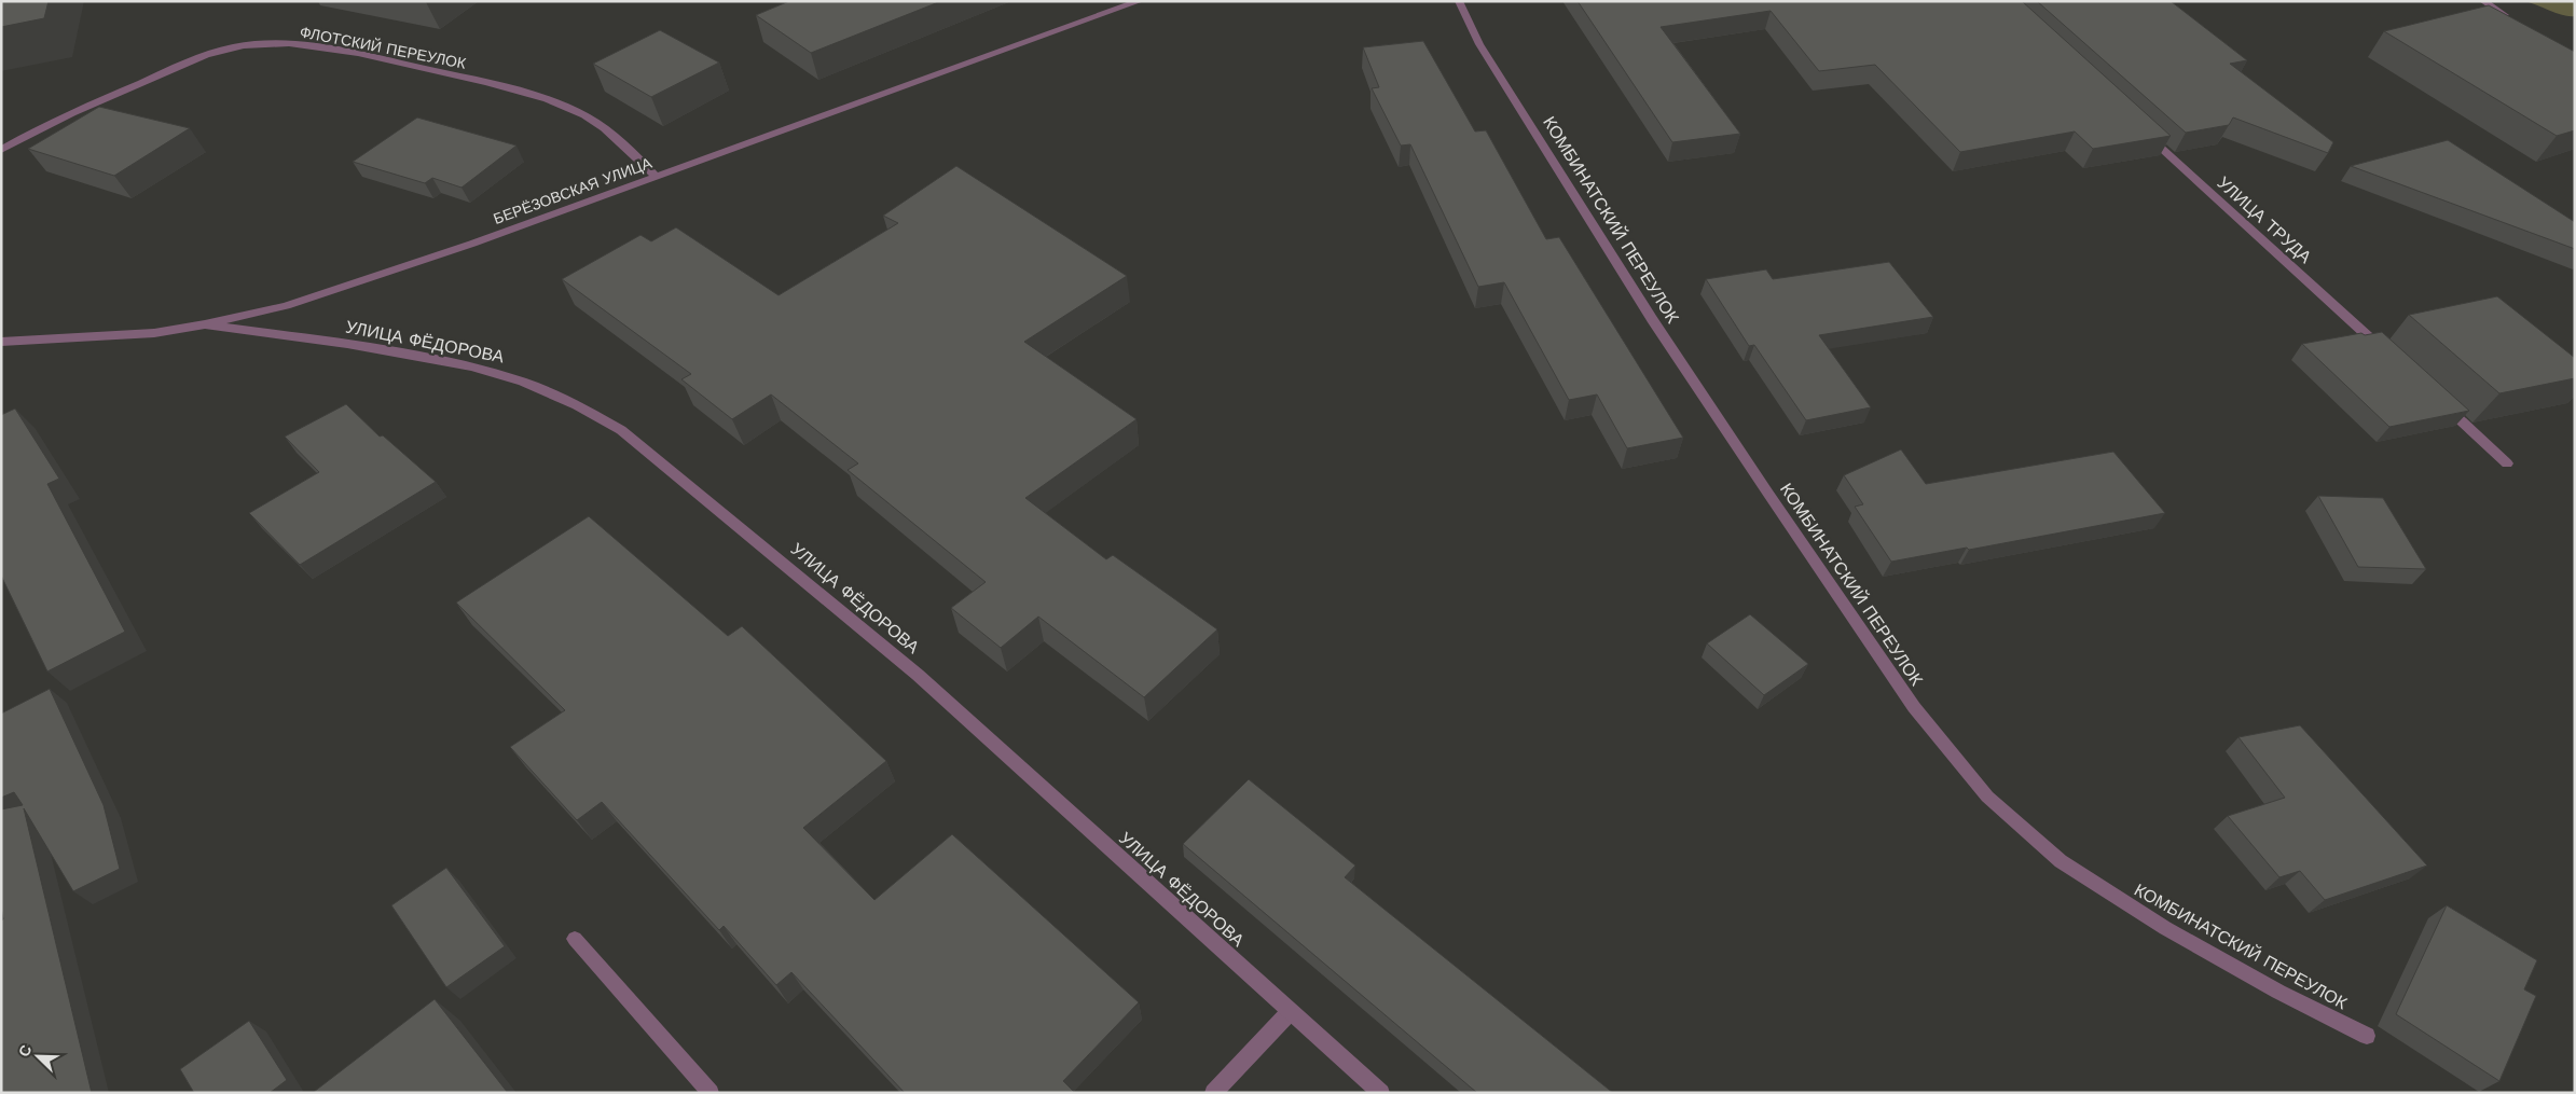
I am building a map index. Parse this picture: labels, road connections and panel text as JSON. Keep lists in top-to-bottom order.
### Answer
{
  "streets": {
    "street": [
      "ФЛОТСКИЙ ПЕРЕУЛОК",
      "БЕРЁЗОВСКАЯ УЛИЦА",
      "КОМБИНАТСКИЙ ПЕРЕУЛОК",
      "УЛИЦА ТРУДА",
      "УЛИЦА ФЁДОРОВА"
    ]
  },
  "crossings": [
    ["ФЛОТСКИЙ ПЕРЕУЛОК", "БЕРЁЗОВСКАЯ УЛИЦА"],
    ["БЕРЁЗОВСКАЯ УЛИЦА", "УЛИЦА ФЁДОРОВА"]
  ],
  "north": "top left"
}
